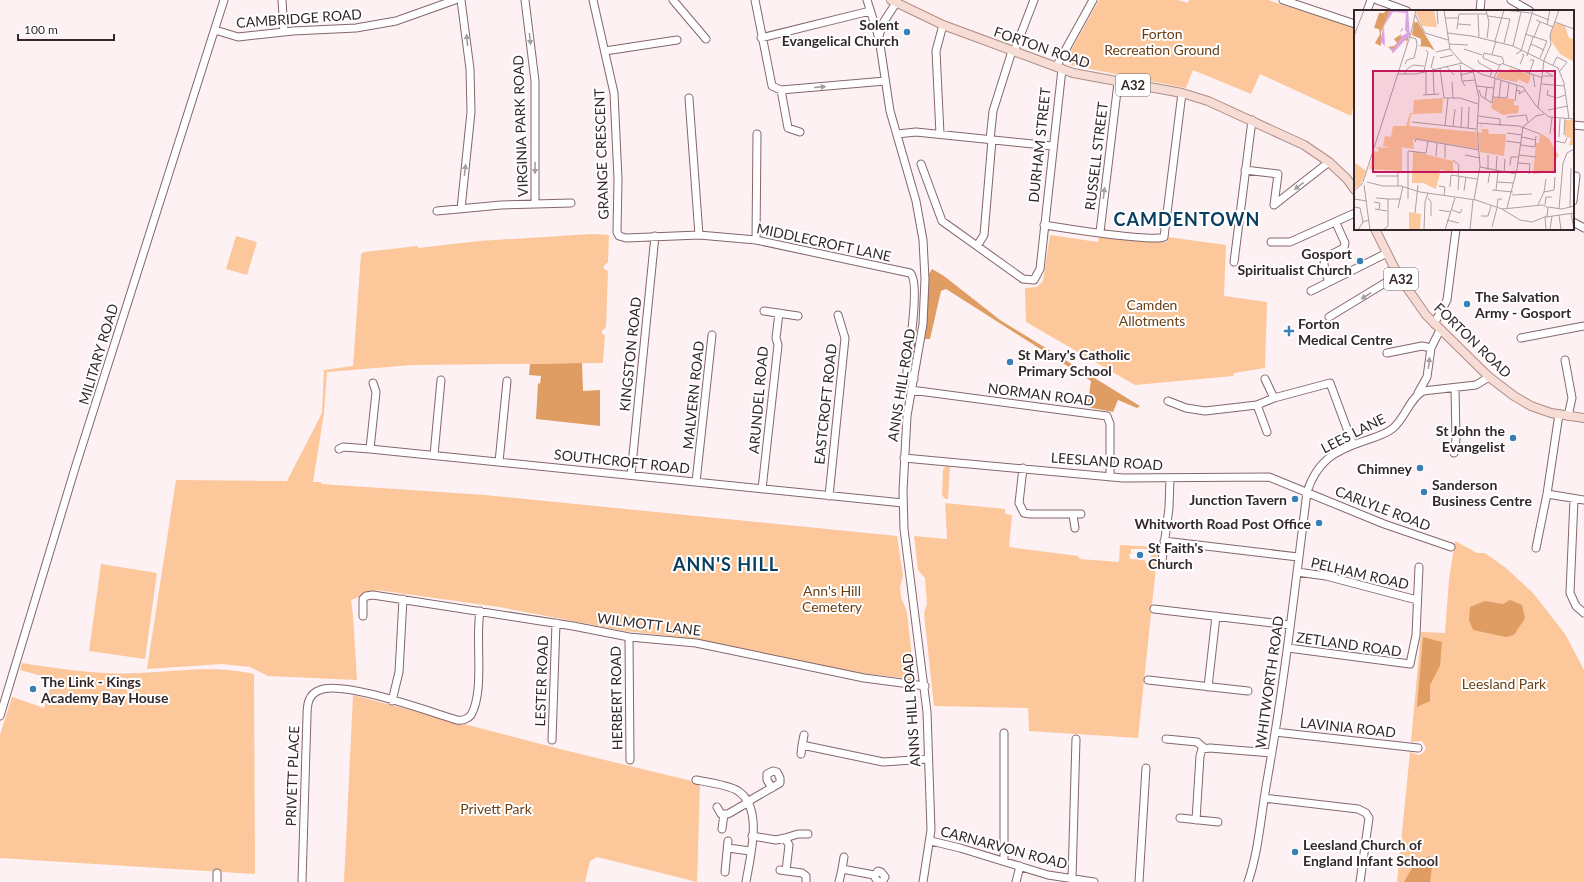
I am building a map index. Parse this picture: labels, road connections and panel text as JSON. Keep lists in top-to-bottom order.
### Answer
{
  "streets": {
    "main road": ["FORTON ROAD", "A32"],
    "street": [
      "CAMBRIDGE ROAD",
      "VIRGINIA PARK ROAD",
      "DURHAM STREET",
      "GRANGE CRESCENT",
      "RUSSELL STREET",
      "MIDDLECROFT LANE",
      "MILITARY ROAD",
      "KINGSTON ROAD",
      "ANNS HILL ROAD",
      "NORMAN ROAD",
      "MALVERN ROAD",
      "ARUNDEL ROAD",
      "EASTCROFT ROAD",
      "LEES LANE",
      "SOUTHCROFT ROAD",
      "LEESLAND ROAD",
      "CARLYLE ROAD",
      "PELHAM ROAD",
      "WILMOTT LANE",
      "ZETLAND ROAD",
      "LESTER ROAD",
      "WHITWORTH ROAD",
      "HERBERT ROAD",
      "LAVINIA ROAD",
      "PRIVETT PLACE",
      "CARNARVON ROAD"
    ]
  },
  "crossings": [
    ["CAMBRIDGE ROAD", "MILITARY ROAD"],
    ["FORTON ROAD", "DURHAM STREET"],
    ["FORTON ROAD", "RUSSELL STREET"],
    ["GRANGE CRESCENT", "MIDDLECROFT LANE"],
    ["MIDDLECROFT LANE", "KINGSTON ROAD"],
    ["MIDDLECROFT LANE", "ANNS HILL ROAD"],
    ["KINGSTON ROAD", "SOUTHCROFT ROAD"],
    ["ANNS HILL ROAD", "NORMAN ROAD"],
    ["ANNS HILL ROAD", "SOUTHCROFT ROAD"],
    ["ANNS HILL ROAD", "LEESLAND ROAD"],
    ["ANNS HILL ROAD", "WILMOTT LANE"],
    ["ANNS HILL ROAD", "CARNARVON ROAD"],
    ["NORMAN ROAD", "LEESLAND ROAD"],
    ["MALVERN ROAD", "SOUTHCROFT ROAD"],
    ["ARUNDEL ROAD", "SOUTHCROFT ROAD"],
    ["EASTCROFT ROAD", "SOUTHCROFT ROAD"],
    ["LEES LANE", "LEESLAND ROAD"],
    ["LEES LANE", "CARLYLE ROAD"],
    ["LEES LANE", "WHITWORTH ROAD"],
    ["LEESLAND ROAD", "CARLYLE ROAD"],
    ["LEESLAND ROAD", "WHITWORTH ROAD"],
    ["CARLYLE ROAD", "WHITWORTH ROAD"],
    ["PELHAM ROAD", "ZETLAND ROAD"],
    ["PELHAM ROAD", "WHITWORTH ROAD"],
    ["WILMOTT LANE", "LESTER ROAD"],
    ["WILMOTT LANE", "HERBERT ROAD"],
    ["WILMOTT LANE", "PRIVETT PLACE"],
    ["ZETLAND ROAD", "WHITWORTH ROAD"],
    ["WHITWORTH ROAD", "LAVINIA ROAD"]
  ],
  "one_way": ["VIRGINIA PARK ROAD", "RUSSELL STREET"],
  "districts": ["CAMDENTOWN", "ANN'S HILL"],
  "parks": [
    "Forton Recreation Ground",
    "Camden Allotments",
    "Ann's Hill Cemetery",
    "Leesland Park",
    "Privett Park"
  ],
  "places": {
    "other": [
      "Solent Evangelical Church",
      "Gosport Spiritualist Church",
      "The Salvation Army - Gosport",
      "St Mary's Catholic Primary School",
      "St John the Evangelist",
      "Chimney",
      "Sanderson Business Centre",
      "Junction Tavern",
      "Whitworth Road Post Office",
      "St Faith's Church",
      "The Link - Kings Academy Bay House",
      "Leesland Church of England Infant School"
    ],
    "health": ["Forton Medical Centre"]
  },
  "scale_bar": "100 m"
}
